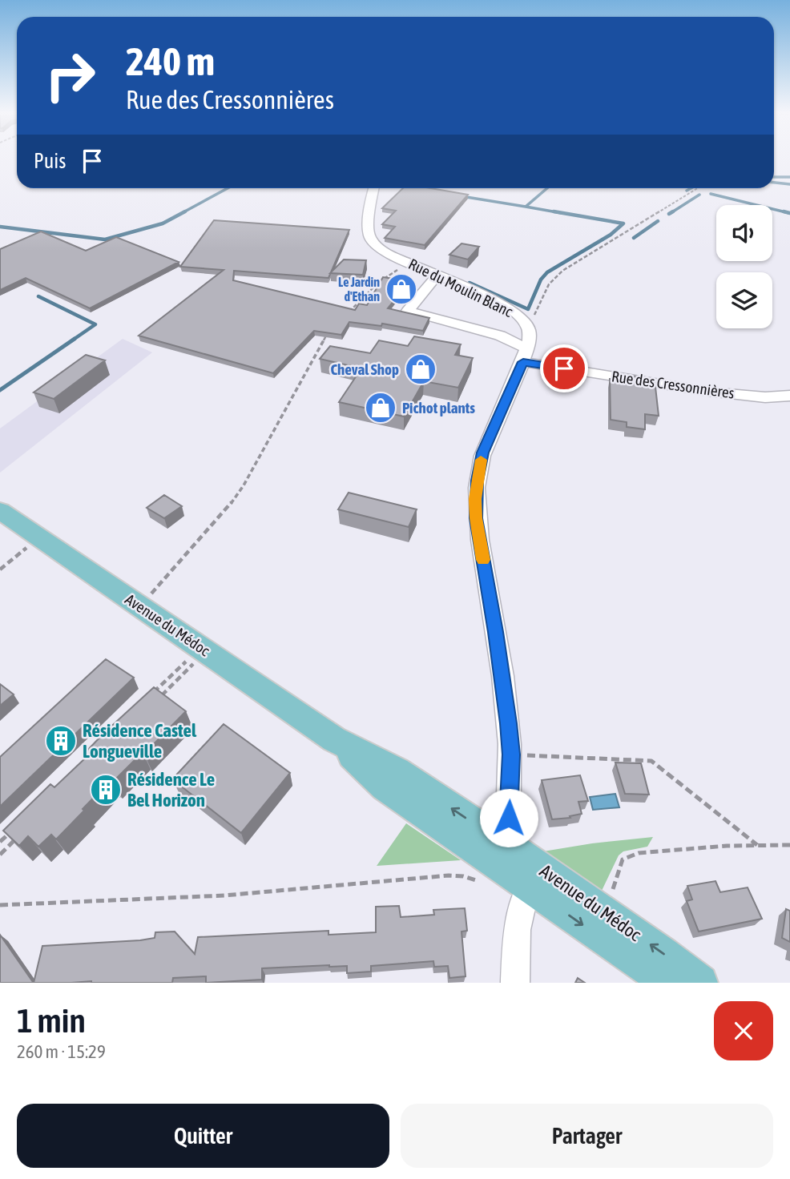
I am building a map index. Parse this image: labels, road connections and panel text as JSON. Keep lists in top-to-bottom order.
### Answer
{
  "streets": {
    "main road": ["Avenue du Médoc"],
    "street": ["Rue du Moulin Blanc", "Rue des Cressonnières"]
  },
  "crossings": [
    ["Rue du Moulin Blanc", "Rue des Cressonnières"],
    ["Rue du Moulin Blanc", "Avenue du Médoc"]
  ],
  "places": {
    "shop": ["Le Jardin d'Ethan", "Cheval Shop", "Pichot plants"],
    "building": ["Résidence Castel Longueville", "Résidence Le Bel Horizon"]
  },
  "page": {
    "turn": ["240 m", "Rue des Cressonnières"],
    "then": "Puis",
    "heading": ["1 min", "260 m · 15:29"],
    "buttons": ["Quitter", "Partager"]
  }
}
